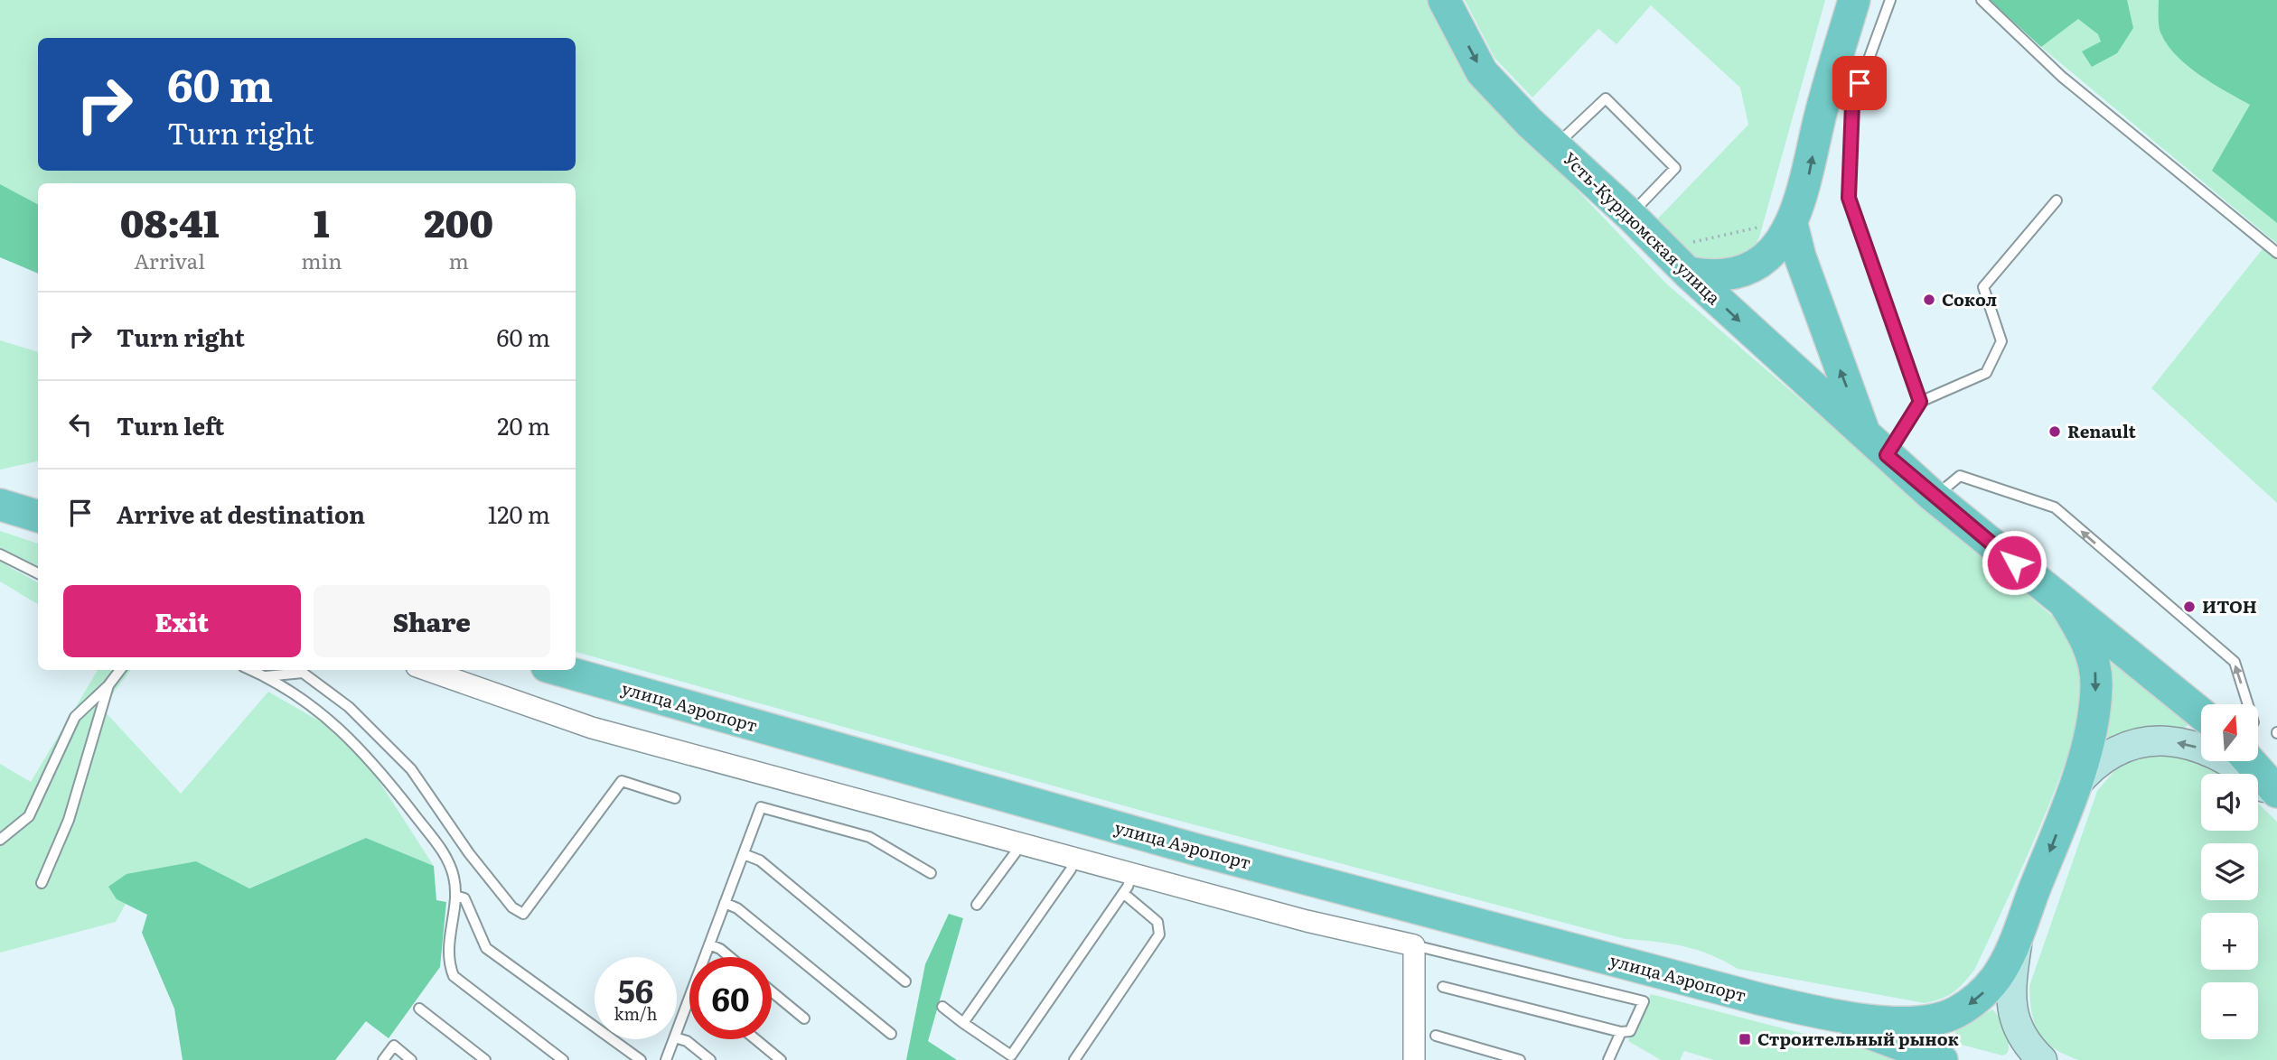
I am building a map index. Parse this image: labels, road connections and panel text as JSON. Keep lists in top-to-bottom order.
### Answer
{
  "streets": {
    "main road": ["Усть-Курдюмская улица", "улица Аэропорт"]
  },
  "places": {
    "other": ["Сокол", "Renault", "ИТОН"],
    "transit": ["Строительный рынок"]
  },
  "north": "top",
  "page": {
    "turn": ["60 m", "Turn right"],
    "eta": [
      "08:41",
      "Arrival",
      "1",
      "min",
      "200",
      "m"
    ],
    "list": [
      {
        "name": "Turn right",
        "value": "60 m"
      },
      {
        "name": "Turn left",
        "value": "20 m"
      },
      {
        "name": "Arrive at destination",
        "value": "120 m"
      }
    ],
    "buttons": ["Exit", "Share"],
    "map_buttons": ["+", "−"],
    "speed": "56 km/h",
    "limit": "60"
  }
}
